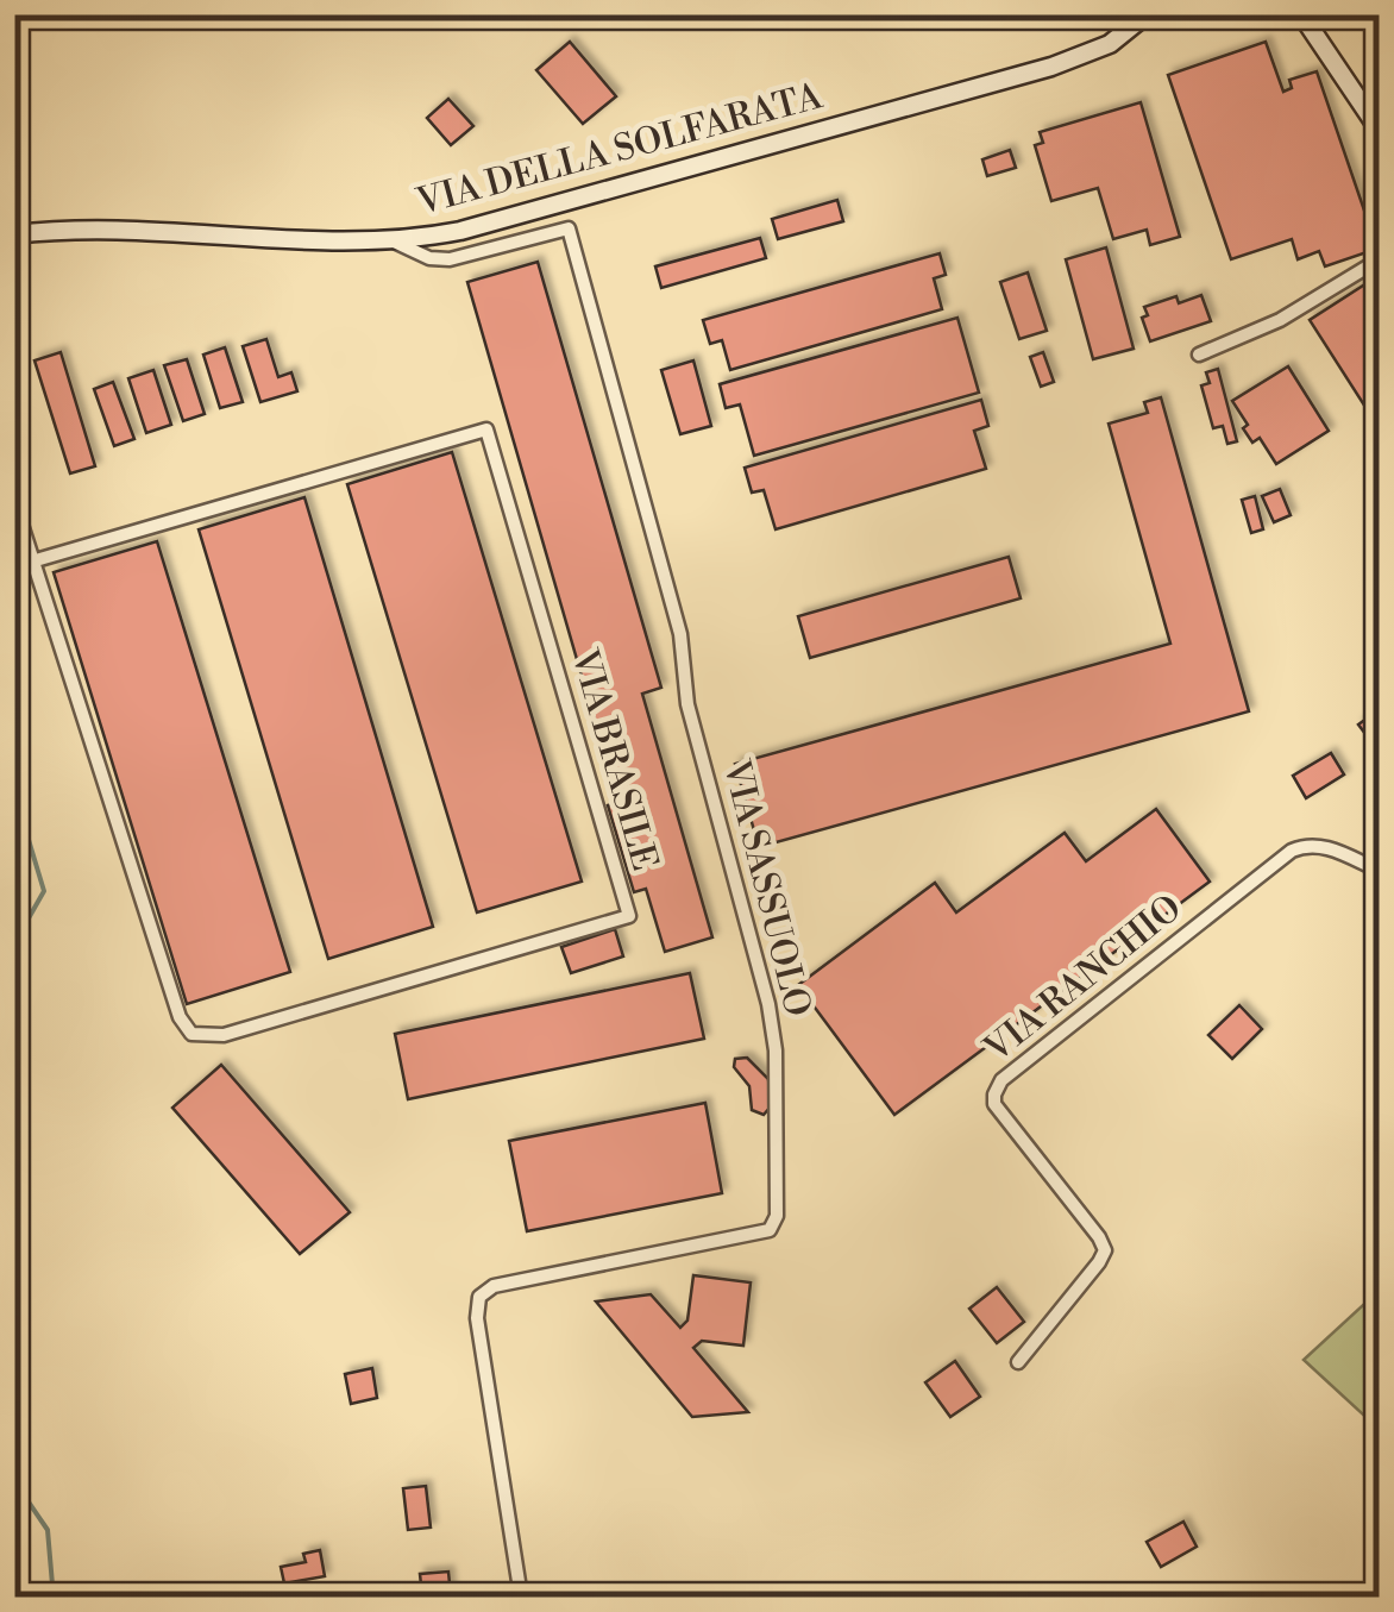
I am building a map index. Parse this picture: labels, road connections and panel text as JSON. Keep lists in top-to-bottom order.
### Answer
{
  "streets": {
    "main road": ["VIA DELLA SOLFARATA"],
    "street": ["VIA BRASILE", "VIA SASSUOLO", "VIA RANCHIO"]
  },
  "crossings": [
    ["VIA DELLA SOLFARATA", "VIA SASSUOLO"]
  ]
}
